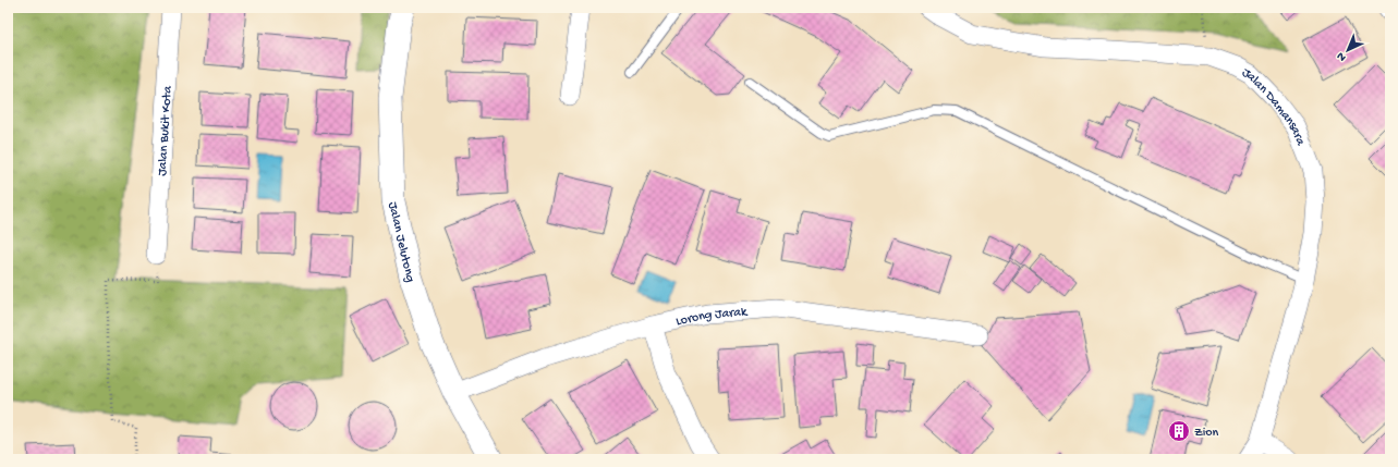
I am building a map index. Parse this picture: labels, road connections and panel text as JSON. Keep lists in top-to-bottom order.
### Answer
{
  "streets": {
    "street": [
      "Jalan Damansara",
      "Jalan Bukit Kota",
      "Jalan Jelutong",
      "Lorong Jarak"
    ]
  },
  "crossings": [
    ["Jalan Jelutong", "Lorong Jarak"]
  ],
  "places": {
    "building": ["Zion"]
  },
  "north": "bottom left"
}
